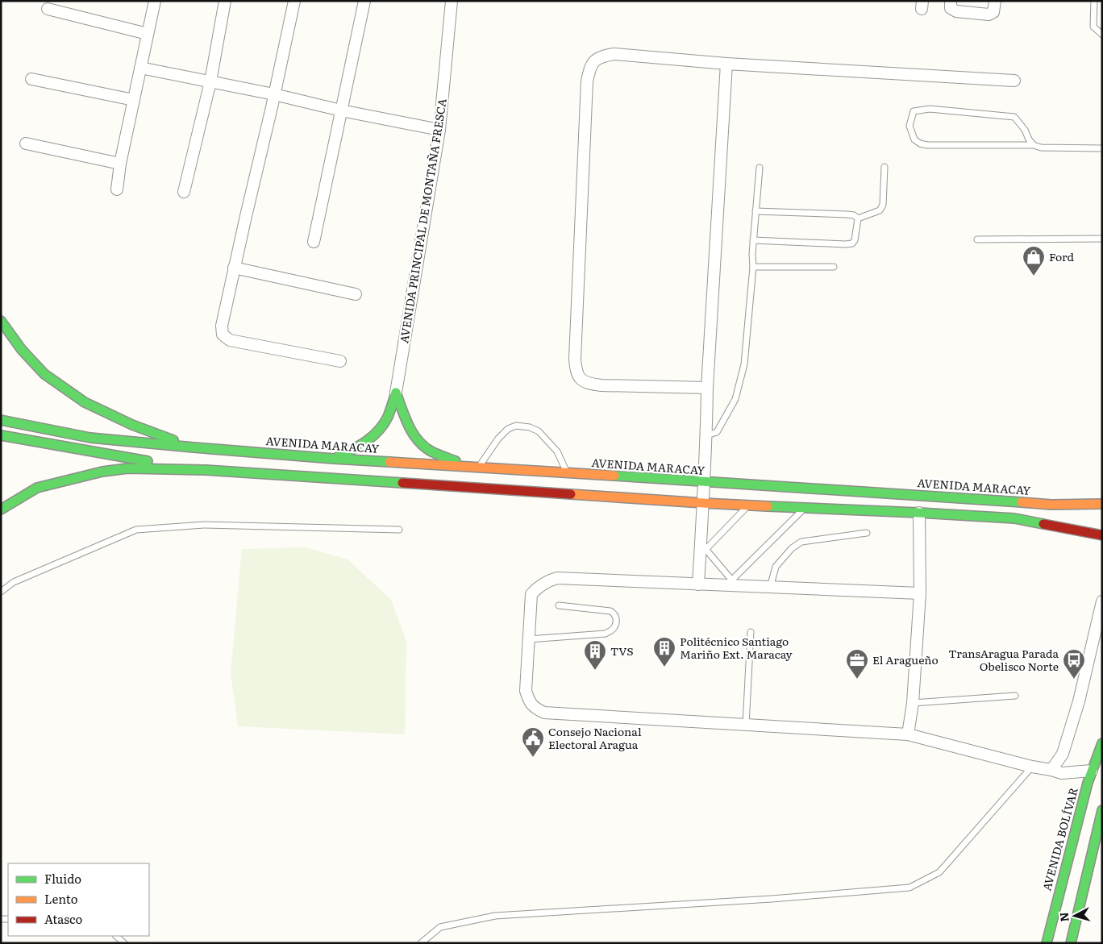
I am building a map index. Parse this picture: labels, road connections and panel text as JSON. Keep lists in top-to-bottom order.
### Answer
{
  "streets": {
    "street": ["AVENIDA PRINCIPAL DE MONTAÑA FRESCA", "AVENIDA MARACAY", "AVENIDA BOLÍVAR"]
  },
  "places": {
    "shop": ["Ford"],
    "building": ["Politécnico Santiago Mariño Ext. Maracay", "TVS"],
    "office": ["El Aragueño"],
    "bus stop": ["TransAragua Parada Obelisco Norte"],
    "public building": ["Consejo Nacional Electoral Aragua"]
  },
  "legend": ["Fluido", "Lento", "Atasco"],
  "north": "left"
}
